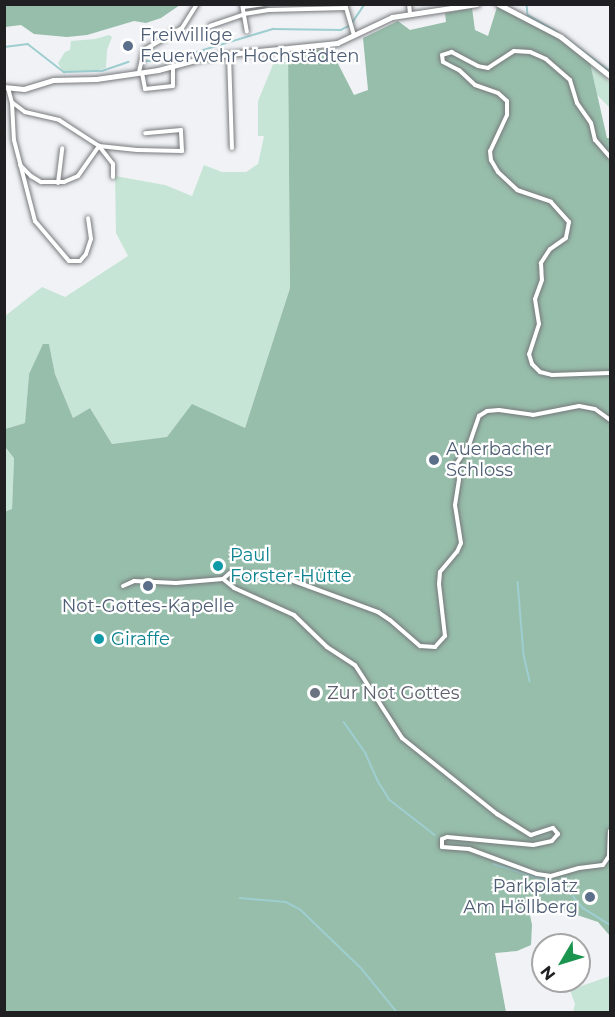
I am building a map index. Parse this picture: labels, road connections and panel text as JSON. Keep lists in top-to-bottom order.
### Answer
{
  "places": [
    "Freiwillige Feuerwehr Hochstädten",
    "Auerbacher Schloss",
    "Paul Forster-Hütte",
    "Not-Gottes-Kapelle",
    "Giraffe",
    "Zur Not Gottes",
    "Parkplatz Am Höllberg"
  ],
  "north": "bottom left"
}
